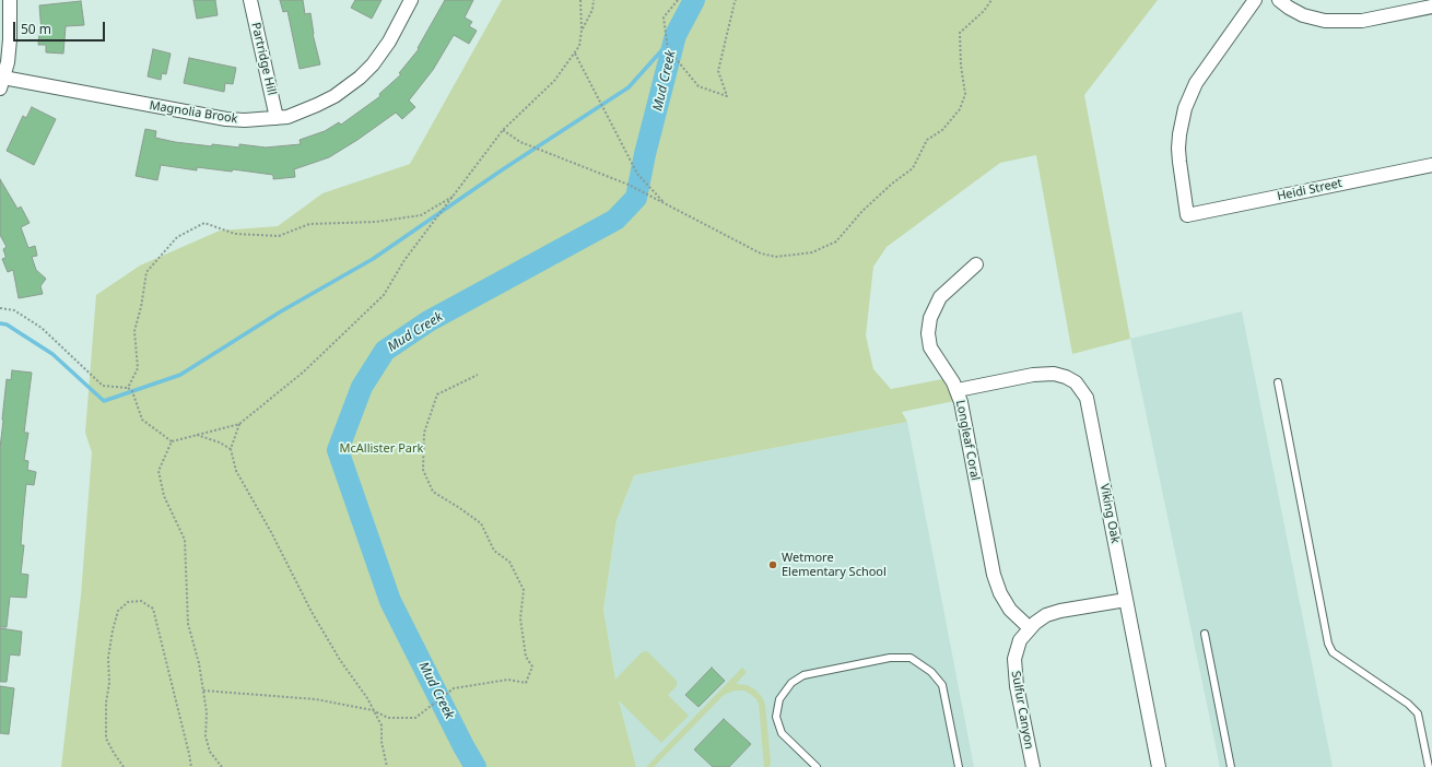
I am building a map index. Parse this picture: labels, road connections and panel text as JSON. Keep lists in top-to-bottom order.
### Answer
{
  "streets": {
    "street": [
      "Partridge Hill",
      "Magnolia Brook",
      "Heidi Street",
      "Longleaf Coral",
      "Viking Oak",
      "Sulfur Canyon"
    ]
  },
  "crossings": [
    ["Partridge Hill", "Magnolia Brook"],
    ["Longleaf Coral", "Viking Oak"],
    ["Longleaf Coral", "Sulfur Canyon"],
    ["Viking Oak", "Sulfur Canyon"]
  ],
  "water": ["Mud Creek"],
  "parks": ["McAllister Park"],
  "places": ["Wetmore Elementary School"],
  "scale_bar": "50 m"
}
